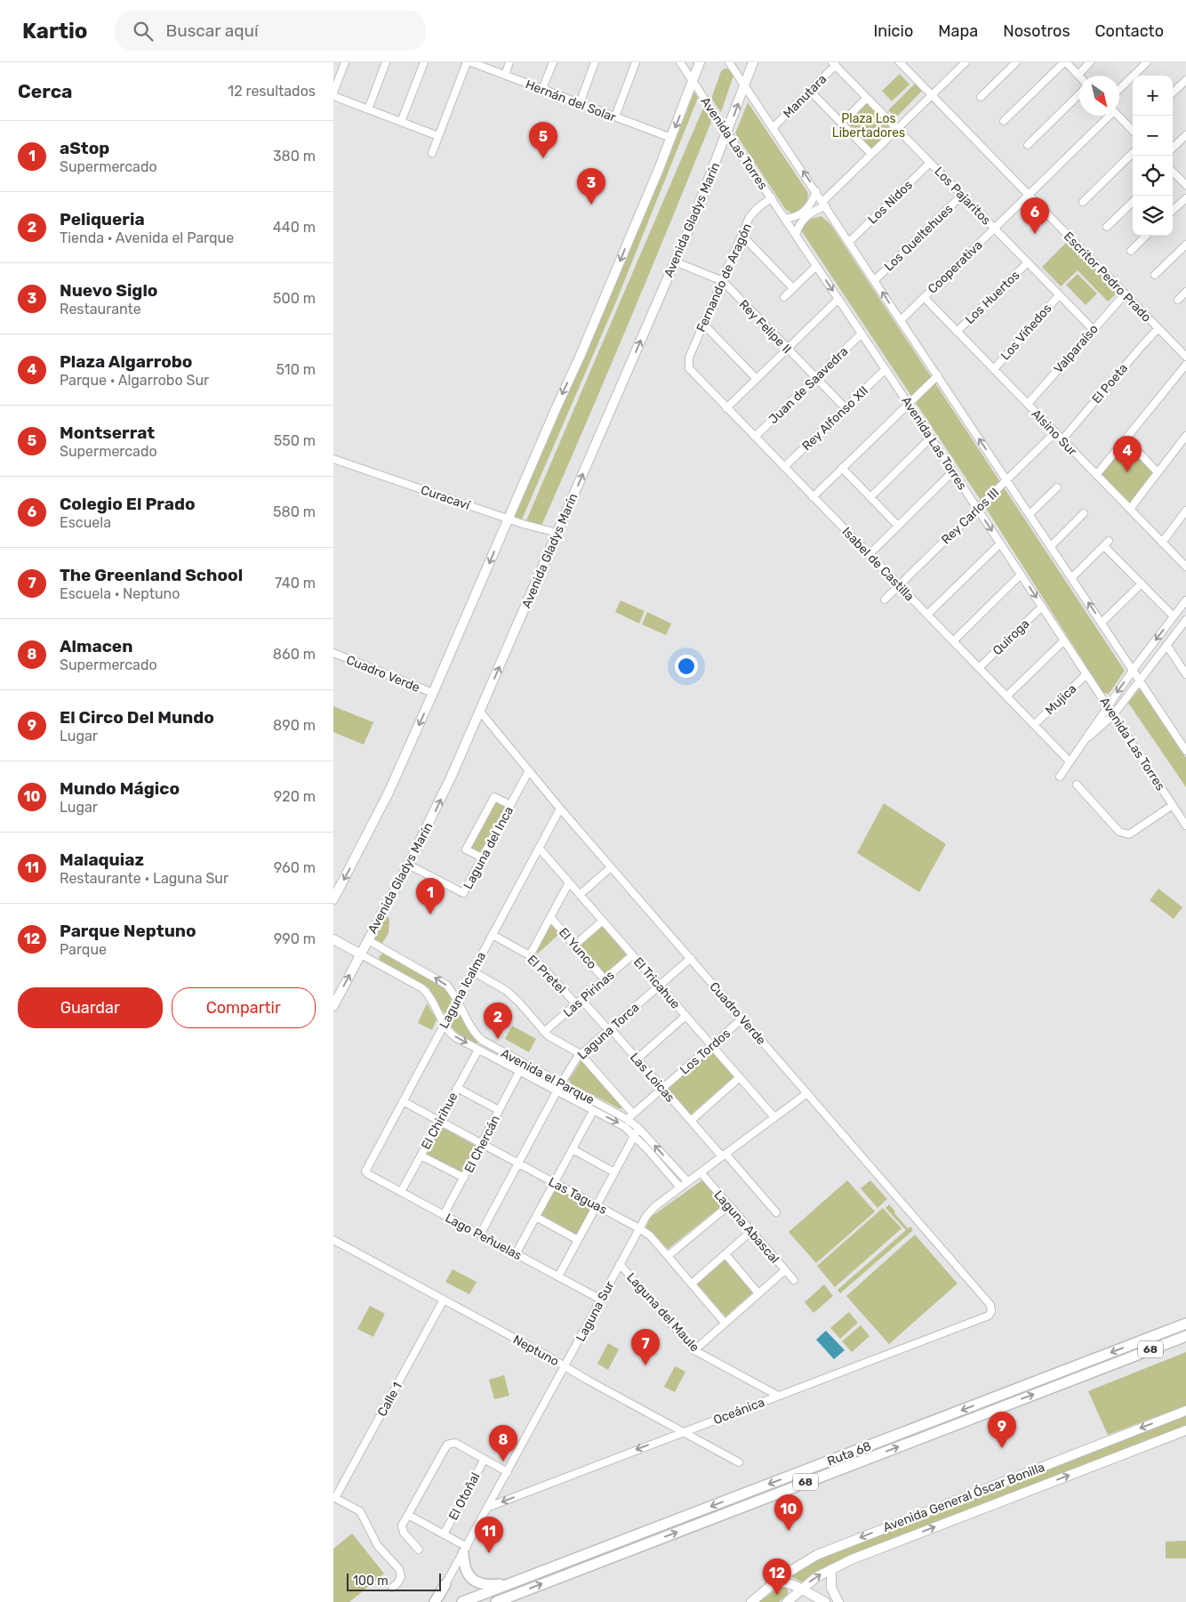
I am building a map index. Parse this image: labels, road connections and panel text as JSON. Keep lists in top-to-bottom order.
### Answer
{
  "streets": {
    "highway": ["68", "Ruta 68"],
    "main road": ["Avenida Gladys Marín", "Avenida General Óscar Bonilla"],
    "street": [
      "Manutara",
      "Hernán del Solar",
      "Avenida Las Torres",
      "Los Pajaritos",
      "Los Nidos",
      "Los Queltehues",
      "Cooperativa",
      "Escritor Pedro Prado",
      "Fernando de Aragón",
      "Los Huertos",
      "Rey Felipe II",
      "Los Viñedos",
      "Valparaíso",
      "El Poeta",
      "Juan de Saavedra",
      "Rey Alfonso XII",
      "Alsino Sur",
      "Curacaví",
      "Rey Carlos III",
      "Isabel de Castilla",
      "Quiroga",
      "Cuadro Verde",
      "Mujica",
      "Laguna del Inca",
      "El Yunco",
      "El Pretel",
      "El Tricahue",
      "Laguna Icalma",
      "Las Pirinas",
      "Laguna Torca",
      "Los Tordos",
      "Avenida el Parque",
      "Las Loicas",
      "El Chirihue",
      "El Chercán",
      "Las Taguas",
      "Laguna Abascal",
      "Lago Peñuelas",
      "Laguna Sur",
      "Laguna del Maule",
      "Neptuno",
      "Calle 1",
      "Oceánica",
      "El Otoñal"
    ]
  },
  "crossings": [
    ["Manutara", "Los Pajaritos"],
    ["Avenida Las Torres", "Avenida Gladys Marín"],
    ["Avenida Las Torres", "Fernando de Aragón"],
    ["Avenida Las Torres", "Juan de Saavedra"],
    ["Avenida Las Torres", "Rey Alfonso XII"],
    ["Avenida Las Torres", "Rey Carlos III"],
    ["Avenida Las Torres", "Quiroga"],
    ["Avenida Las Torres", "Mujica"],
    ["Los Pajaritos", "Los Nidos"],
    ["Los Pajaritos", "Los Queltehues"],
    ["Los Pajaritos", "Cooperativa"],
    ["Los Pajaritos", "Los Huertos"],
    ["Los Pajaritos", "Los Viñedos"],
    ["Los Pajaritos", "Valparaíso"],
    ["Avenida Gladys Marín", "Rey Felipe II"],
    ["Avenida Gladys Marín", "Curacaví"],
    ["Avenida Gladys Marín", "Cuadro Verde"],
    ["Avenida Gladys Marín", "Laguna del Inca"],
    ["Avenida Gladys Marín", "Avenida el Parque"],
    ["Cooperativa", "Escritor Pedro Prado"],
    ["Cooperativa", "Alsino Sur"],
    ["Escritor Pedro Prado", "Valparaíso"],
    ["Escritor Pedro Prado", "El Poeta"],
    ["Fernando de Aragón", "Rey Felipe II"],
    ["Fernando de Aragón", "Isabel de Castilla"],
    ["Los Huertos", "Alsino Sur"],
    ["Rey Felipe II", "Juan de Saavedra"],
    ["Rey Felipe II", "Rey Alfonso XII"],
    ["Los Viñedos", "Alsino Sur"],
    ["Valparaíso", "Alsino Sur"],
    ["El Poeta", "Alsino Sur"],
    ["Juan de Saavedra", "Isabel de Castilla"],
    ["Rey Alfonso XII", "Isabel de Castilla"],
    ["Alsino Sur", "Rey Carlos III"],
    ["Rey Carlos III", "Isabel de Castilla"],
    ["Isabel de Castilla", "Quiroga"],
    ["Isabel de Castilla", "Mujica"],
    ["Cuadro Verde", "Laguna del Inca"],
    ["Cuadro Verde", "Laguna Icalma"],
    ["Cuadro Verde", "Laguna Torca"],
    ["Cuadro Verde", "Los Tordos"],
    ["Cuadro Verde", "Laguna Sur"],
    ["Cuadro Verde", "Oceánica"],
    ["El Yunco", "Las Pirinas"],
    ["El Pretel", "Laguna Icalma"],
    ["El Pretel", "Las Pirinas"],
    ["El Pretel", "Las Loicas"],
    ["El Tricahue", "Laguna Icalma"],
    ["El Tricahue", "Las Pirinas"],
    ["El Tricahue", "Laguna Torca"],
    ["El Tricahue", "Los Tordos"],
    ["El Tricahue", "Laguna Sur"],
    ["Laguna Icalma", "Avenida el Parque"],
    ["Laguna Icalma", "Las Taguas"],
    ["Laguna Icalma", "Lago Peñuelas"],
    ["Las Pirinas", "Las Loicas"],
    ["Laguna Torca", "Avenida el Parque"],
    ["Laguna Torca", "Las Loicas"],
    ["Laguna Torca", "Las Taguas"],
    ["Laguna Torca", "Lago Peñuelas"],
    ["Los Tordos", "Avenida el Parque"],
    ["Los Tordos", "Las Loicas"],
    ["Avenida el Parque", "El Chirihue"],
    ["Avenida el Parque", "El Chercán"],
    ["Avenida el Parque", "Laguna Sur"],
    ["Las Loicas", "Laguna Sur"],
    ["El Chirihue", "Las Taguas"],
    ["El Chirihue", "Lago Peñuelas"],
    ["El Chercán", "Las Taguas"],
    ["El Chercán", "Lago Peñuelas"],
    ["Las Taguas", "Laguna Sur"],
    ["Laguna Abascal", "Laguna Sur"],
    ["Lago Peñuelas", "Laguna Sur"],
    ["Laguna Sur", "Laguna del Maule"],
    ["Laguna Sur", "Neptuno"],
    ["Laguna Sur", "Oceánica"],
    ["Laguna del Maule", "Oceánica"],
    ["Neptuno", "Calle 1"],
    ["Neptuno", "Oceánica"]
  ],
  "one_way": ["Oceánica"],
  "parks": ["Plaza Los Libertadores"],
  "scale_bar": "100 m",
  "north": "bottom right",
  "page": {
    "header": "Kartio",
    "search": "Buscar aquí",
    "nav": [
      "Inicio",
      "Mapa",
      "Nosotros",
      "Contacto"
    ],
    "heading": ["Cerca", "12 resultados"],
    "map_buttons": ["+", "−"],
    "list": [
      {
        "mark": "1",
        "name": "aStop",
        "note": "Supermercado",
        "value": "380 m"
      },
      {
        "mark": "2",
        "name": "Peliqueria",
        "note": "Tienda · Avenida el Parque",
        "value": "440 m"
      },
      {
        "mark": "3",
        "name": "Nuevo Siglo",
        "note": "Restaurante",
        "value": "500 m"
      },
      {
        "mark": "4",
        "name": "Plaza Algarrobo",
        "note": "Parque · Algarrobo Sur",
        "value": "510 m"
      },
      {
        "mark": "5",
        "name": "Montserrat",
        "note": "Supermercado",
        "value": "550 m"
      },
      {
        "mark": "6",
        "name": "Colegio El Prado",
        "note": "Escuela",
        "value": "580 m"
      },
      {
        "mark": "7",
        "name": "The Greenland School",
        "note": "Escuela · Neptuno",
        "value": "740 m"
      },
      {
        "mark": "8",
        "name": "Almacen",
        "note": "Supermercado",
        "value": "860 m"
      },
      {
        "mark": "9",
        "name": "El Circo Del Mundo",
        "note": "Lugar",
        "value": "890 m"
      },
      {
        "mark": "10",
        "name": "Mundo Mágico",
        "note": "Lugar",
        "value": "920 m"
      },
      {
        "mark": "11",
        "name": "Malaquiaz",
        "note": "Restaurante · Laguna Sur",
        "value": "960 m"
      },
      {
        "mark": "12",
        "name": "Parque Neptuno",
        "note": "Parque",
        "value": "990 m"
      }
    ],
    "pins": [
      "5",
      "3",
      "6",
      "4",
      "1",
      "2",
      "7",
      "9",
      "8",
      "10",
      "11",
      "12"
    ],
    "buttons": ["Guardar", "Compartir"],
    "scale": "100 m"
  }
}
